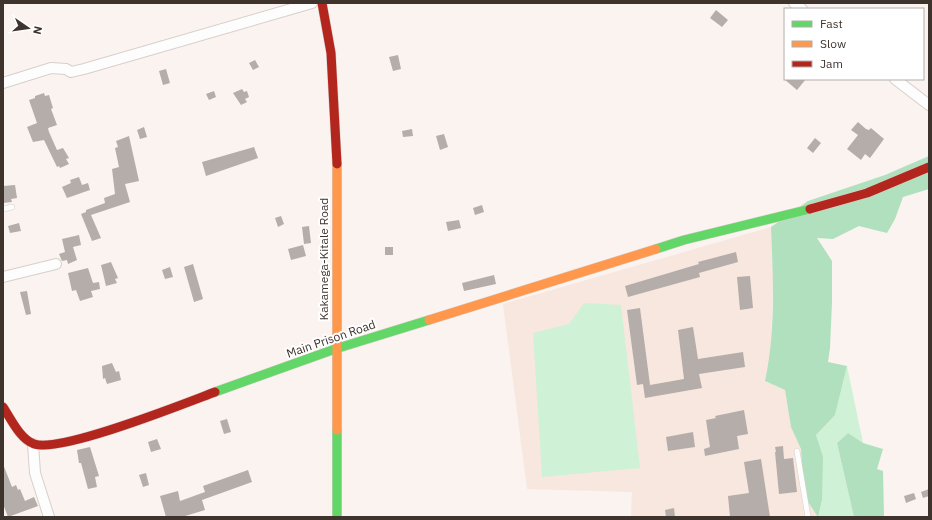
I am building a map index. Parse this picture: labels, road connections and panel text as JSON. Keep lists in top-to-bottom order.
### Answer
{
  "streets": {
    "main road": ["Kakamega-Kitale Road", "Main Prison Road"]
  },
  "crossings": [
    ["Kakamega-Kitale Road", "Main Prison Road"]
  ],
  "legend": ["Fast", "Slow", "Jam"],
  "north": "right"
}
